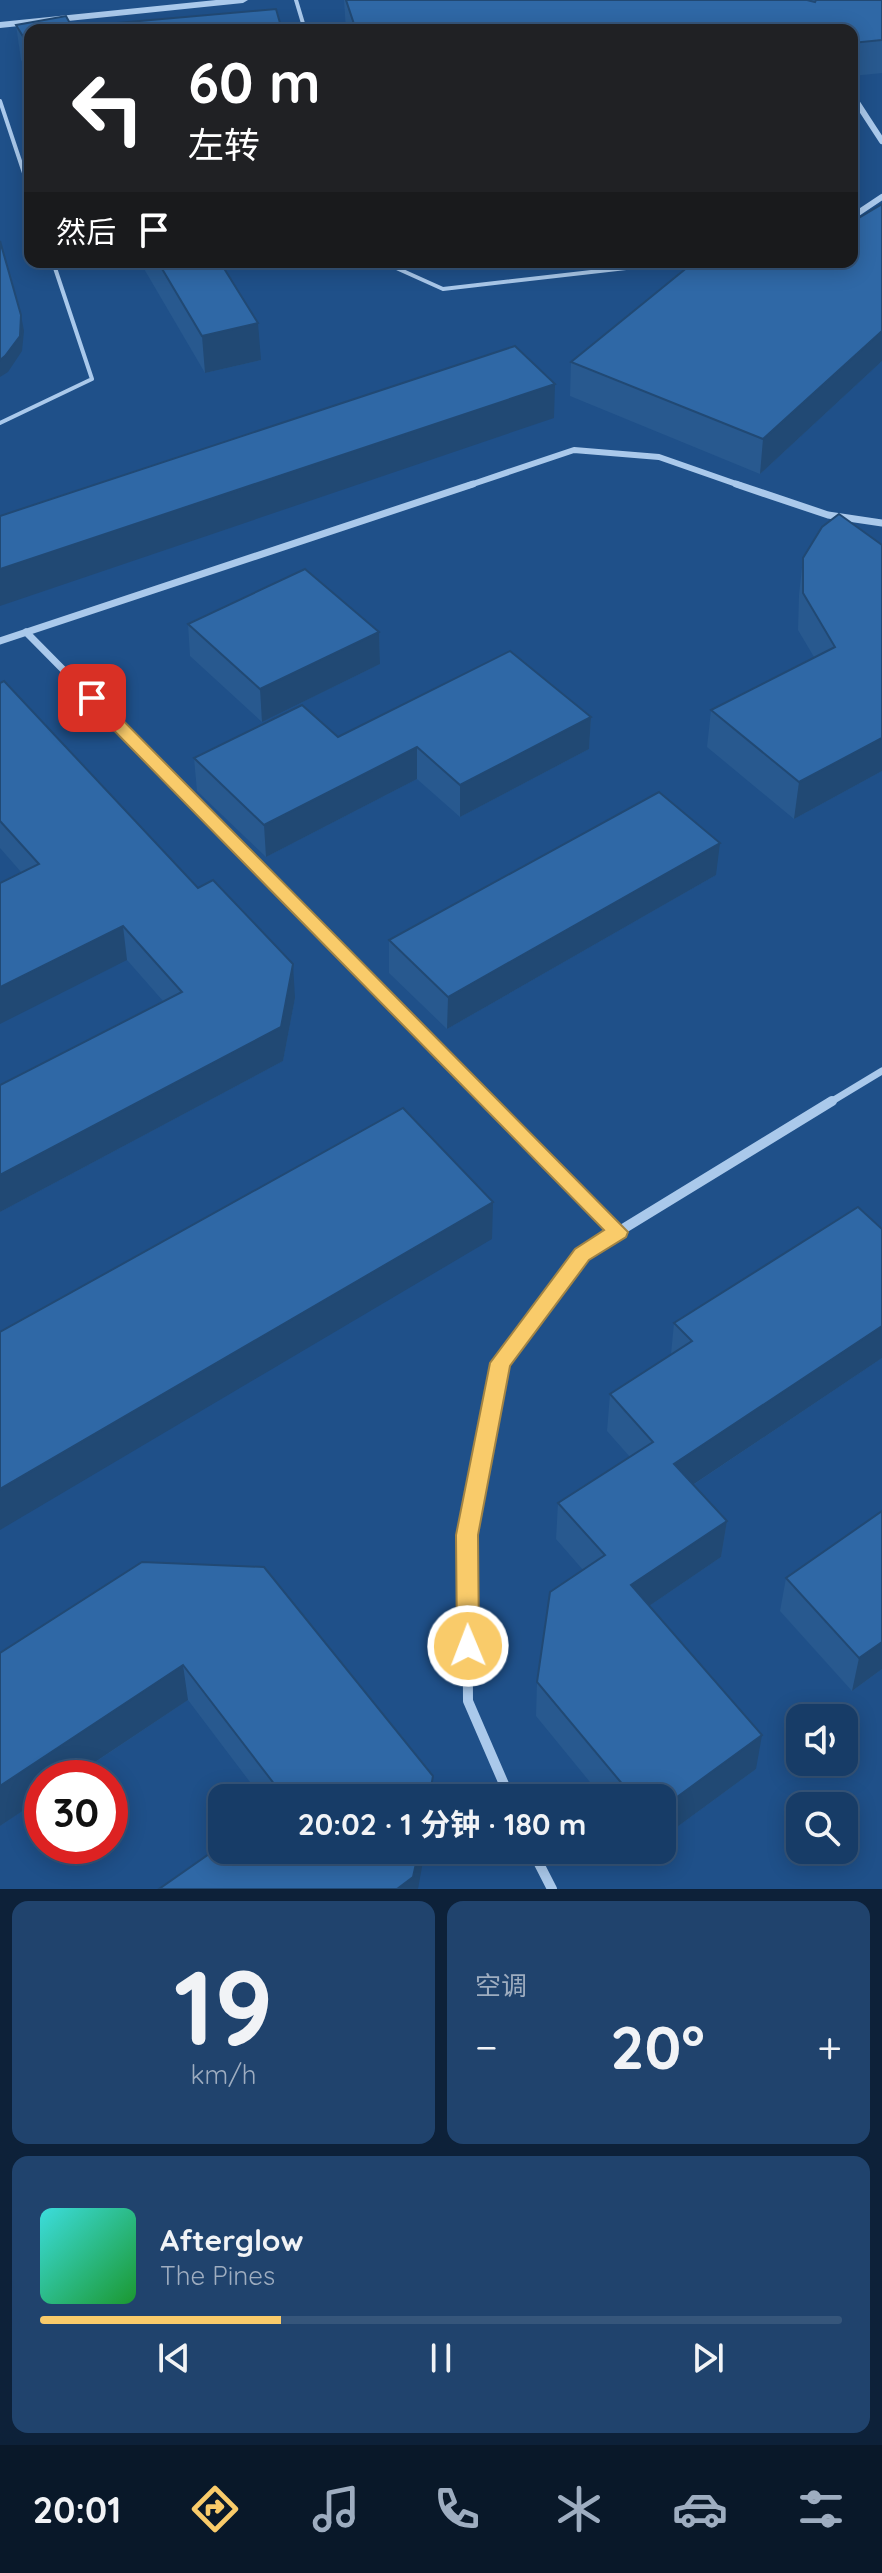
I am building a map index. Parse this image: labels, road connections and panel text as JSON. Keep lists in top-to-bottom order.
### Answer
{
  "page": {
    "turn": ["60 m", "左转"],
    "then": "然后",
    "limit": "30",
    "trip": "20:02 · 1 分钟 · 180 m",
    "tile": [
      ["19", "km/h"],
      "空调"
    ],
    "heat": ["−", "20°", "+"],
    "song": ["Afterglow", "The Pines"],
    "tabs": "20:01"
  }
}
